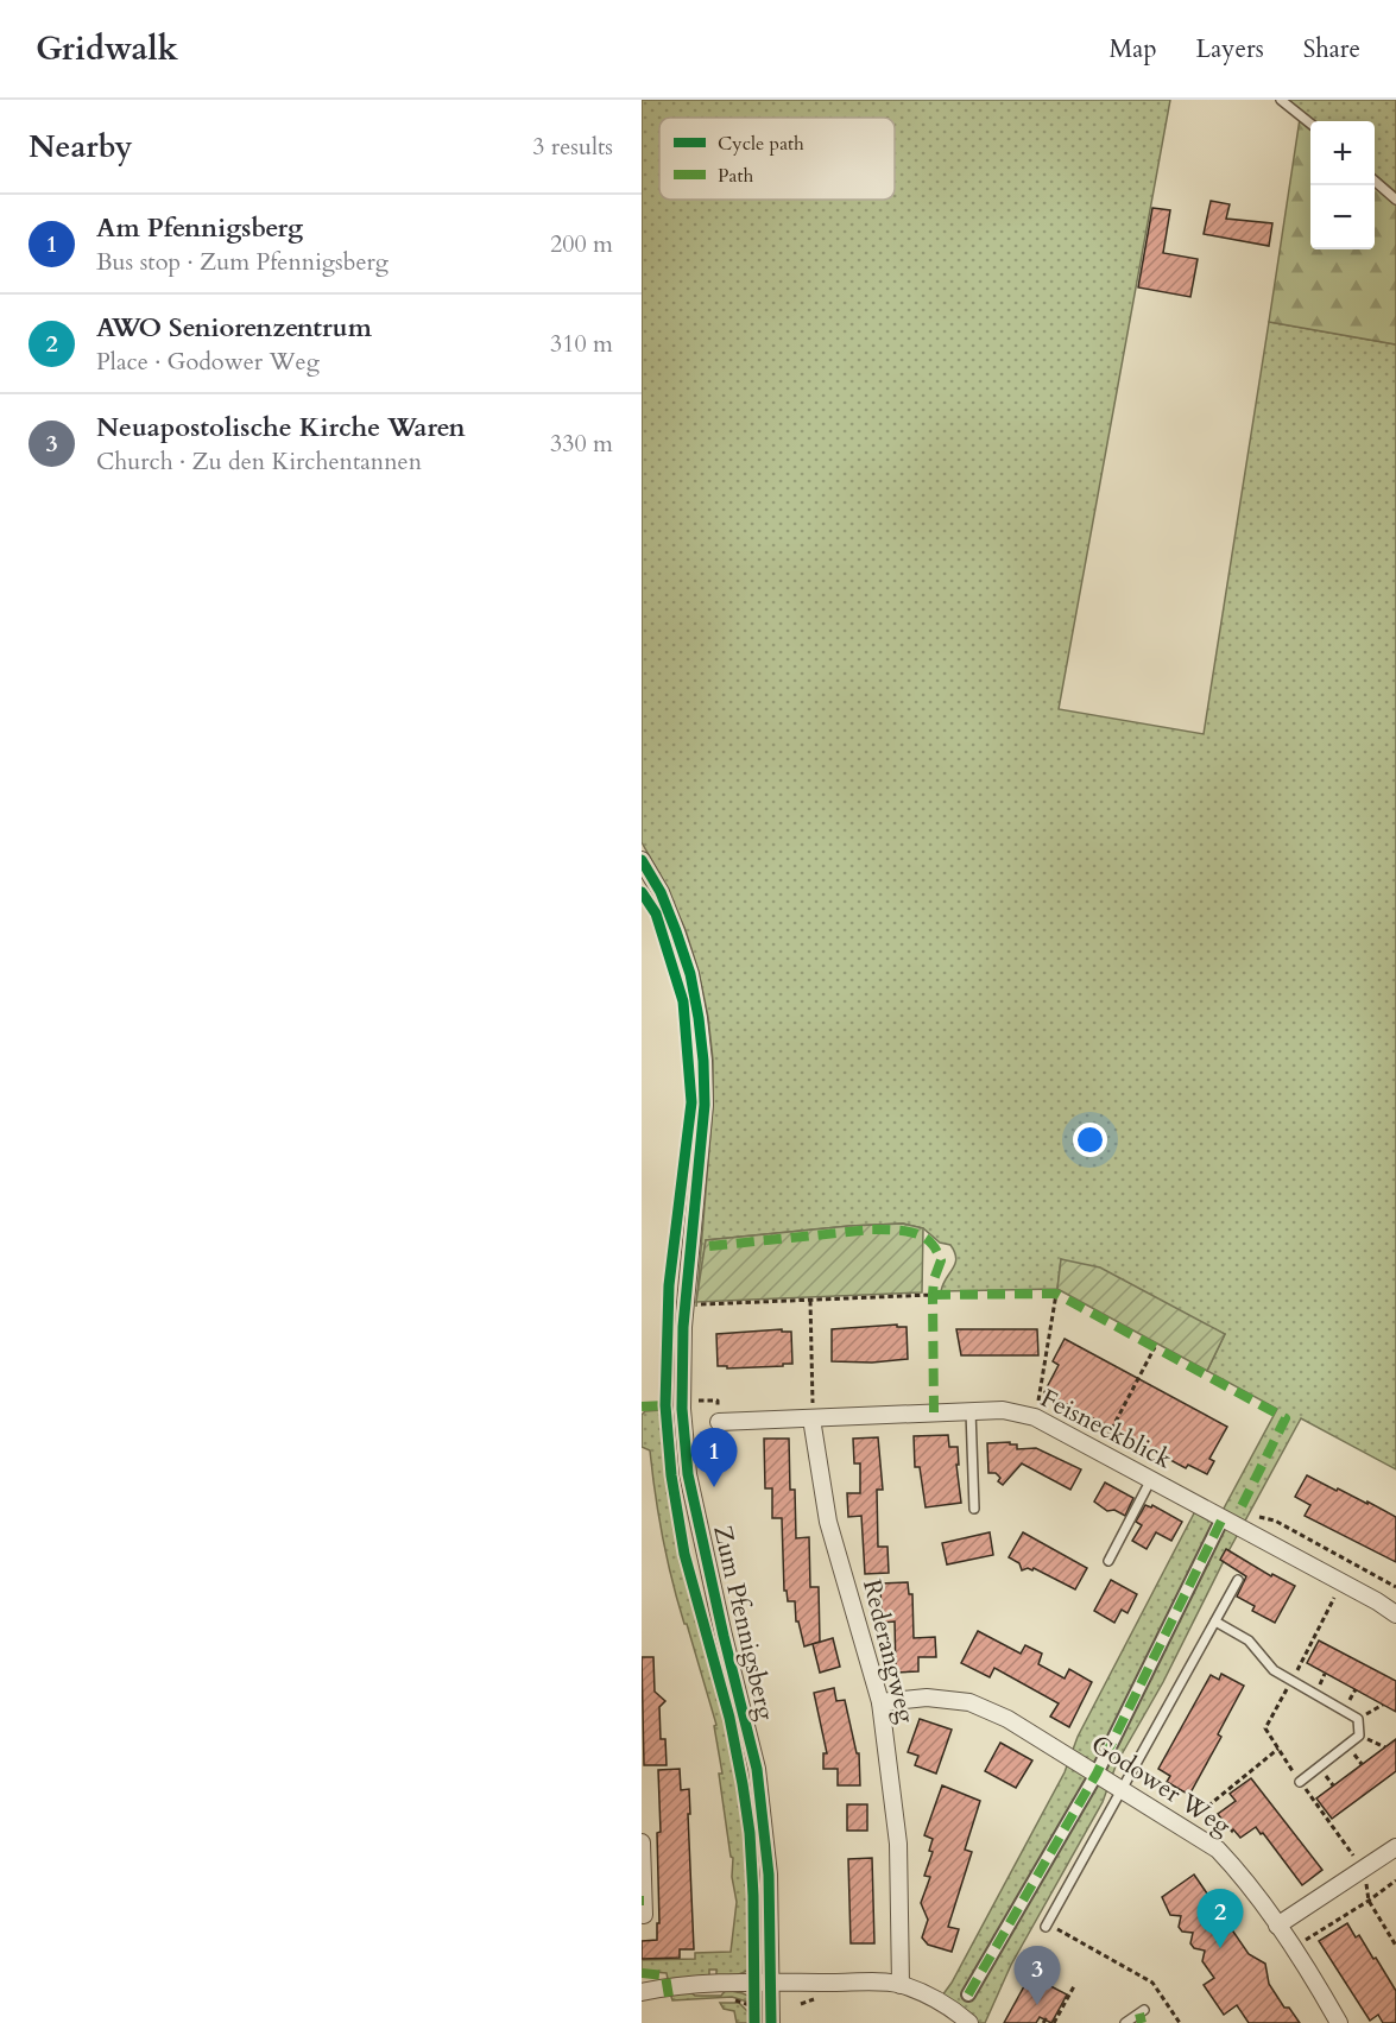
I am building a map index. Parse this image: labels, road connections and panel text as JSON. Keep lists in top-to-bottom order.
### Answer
{
  "streets": {
    "street": [
      "Feisneckblick",
      "Zum Pfennigsberg",
      "Rederangweg",
      "Godower Weg"
    ]
  },
  "crossings": [
    ["Feisneckblick", "Rederangweg"],
    ["Rederangweg", "Godower Weg"]
  ],
  "legend": ["Cycle path", "Path"],
  "page": {
    "header": "Gridwalk",
    "nav": ["Map", "Layers", "Share"],
    "heading": ["Nearby", "3 results"],
    "map_buttons": ["+", "−"],
    "list": [
      {
        "mark": "1",
        "name": "Am Pfennigsberg",
        "note": "Bus stop · Zum Pfennigsberg",
        "value": "200 m"
      },
      {
        "mark": "2",
        "name": "AWO Seniorenzentrum",
        "note": "Place · Godower Weg",
        "value": "310 m"
      },
      {
        "mark": "3",
        "name": "Neuapostolische Kirche Waren",
        "note": "Church · Zu den Kirchentannen",
        "value": "330 m"
      }
    ],
    "pins": ["1", "2", "3"]
  }
}
